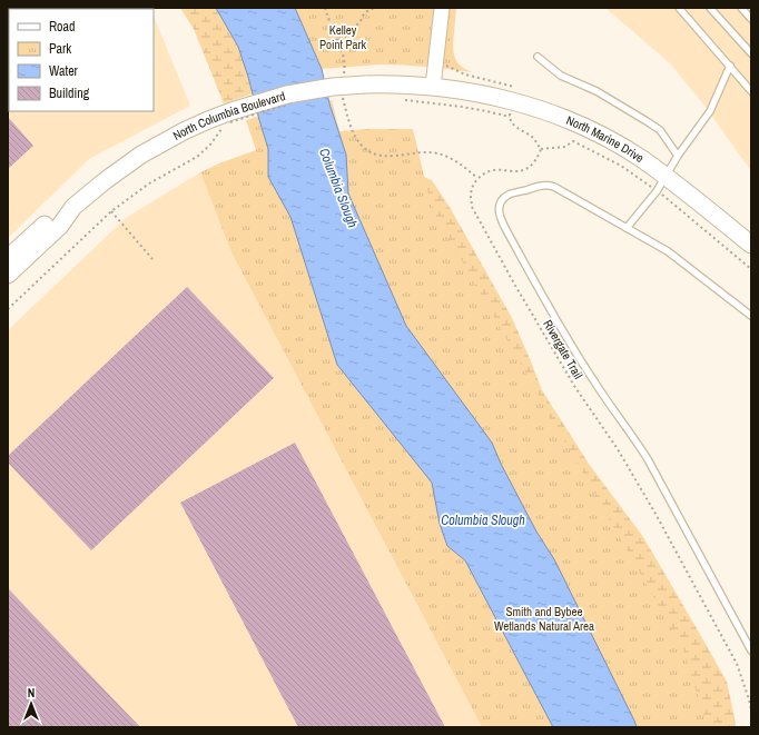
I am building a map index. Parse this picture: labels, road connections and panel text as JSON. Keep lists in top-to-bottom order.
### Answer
{
  "streets": {
    "main road": ["North Columbia Boulevard", "North Marine Drive"],
    "path": ["Rivergate Trail"]
  },
  "crossings": [
    ["North Columbia Boulevard", "North Marine Drive"]
  ],
  "water": ["Columbia Slough"],
  "parks": ["Kelley Point Park", "Smith and Bybee Wetlands Natural Area"],
  "legend": [
    "Road",
    "Park",
    "Water",
    "Building"
  ],
  "north": "top"
}
